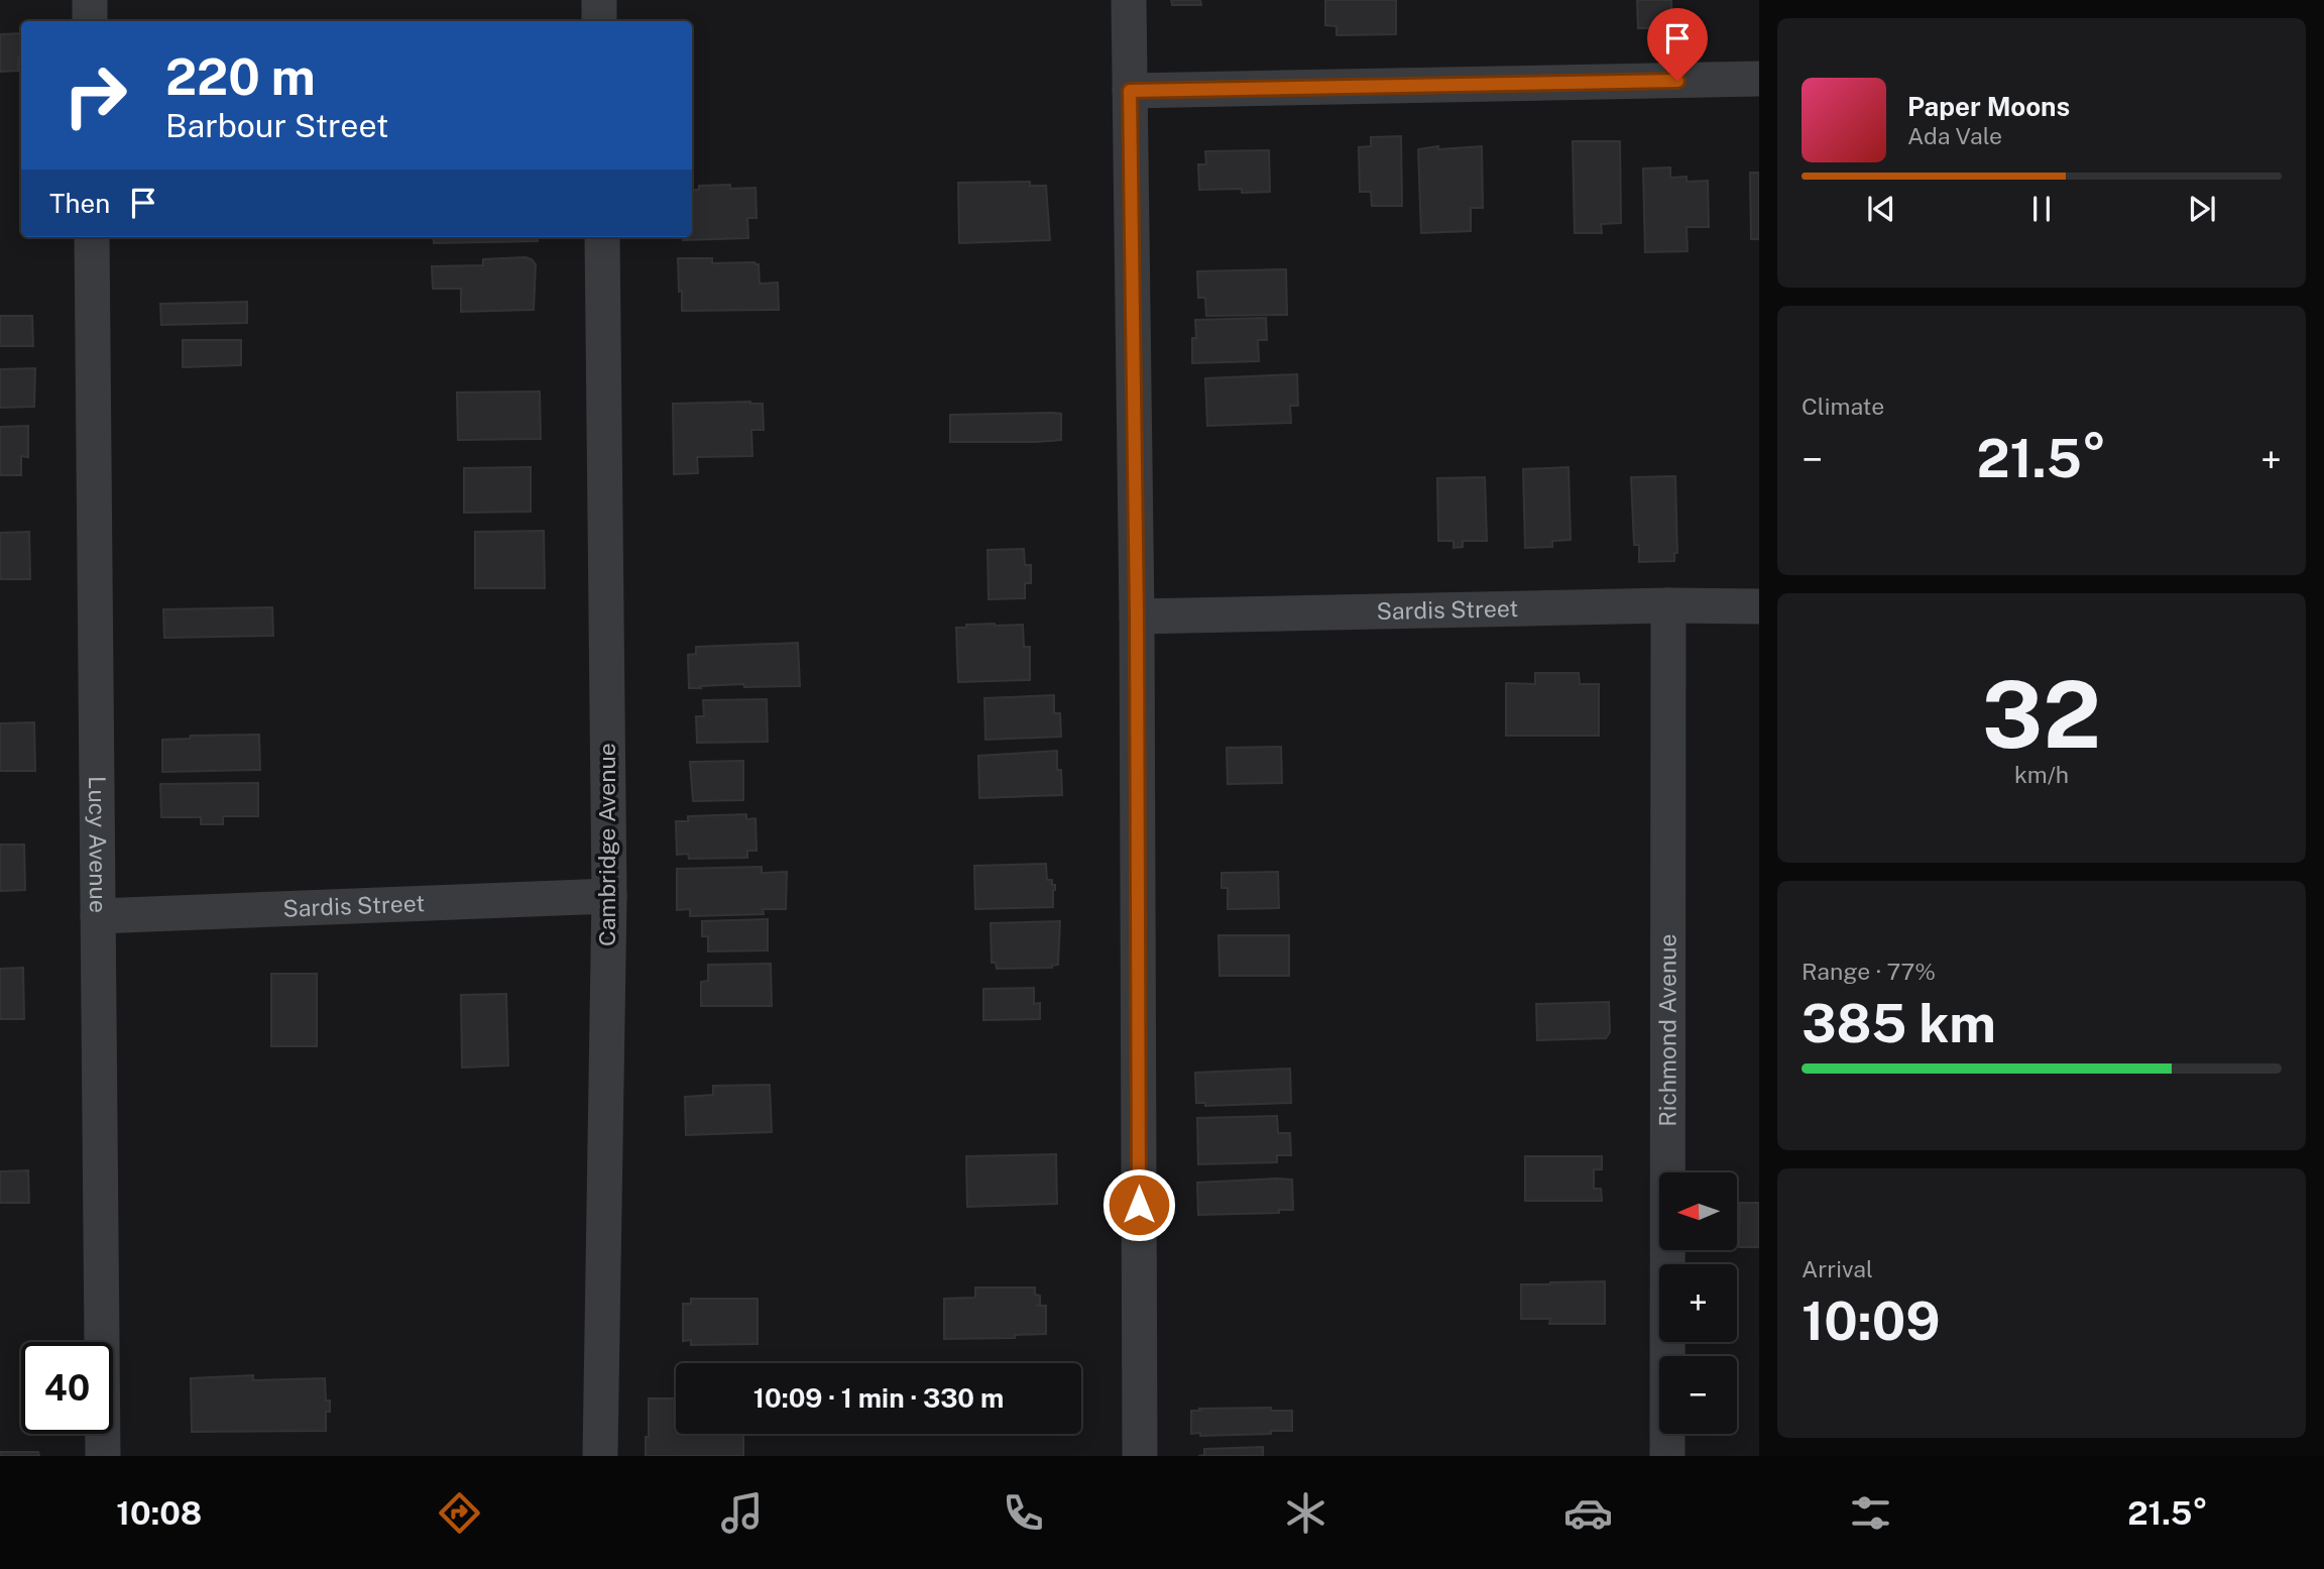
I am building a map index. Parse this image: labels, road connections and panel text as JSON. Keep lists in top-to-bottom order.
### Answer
{
  "streets": {
    "street": [
      "Sardis Street",
      "Lucy Avenue",
      "Cambridge Avenue",
      "Richmond Avenue"
    ]
  },
  "crossings": [
    ["Sardis Street", "Lucy Avenue"],
    ["Sardis Street", "Cambridge Avenue"],
    ["Sardis Street", "Richmond Avenue"]
  ],
  "north": "left",
  "page": {
    "turn": ["220 m", "Barbour Street"],
    "song": ["Paper Moons", "Ada Vale"],
    "then": "Then",
    "tile": [
      "Climate",
      ["32", "km/h"],
      ["Range · 77%", "385 km"],
      ["Arrival", "10:09"]
    ],
    "heat": ["−", "21.5°", "+"],
    "map_buttons": ["+", "−"],
    "limit": "40",
    "trip": "10:09 · 1 min · 330 m",
    "tabs": ["10:08", "21.5°"]
  }
}
